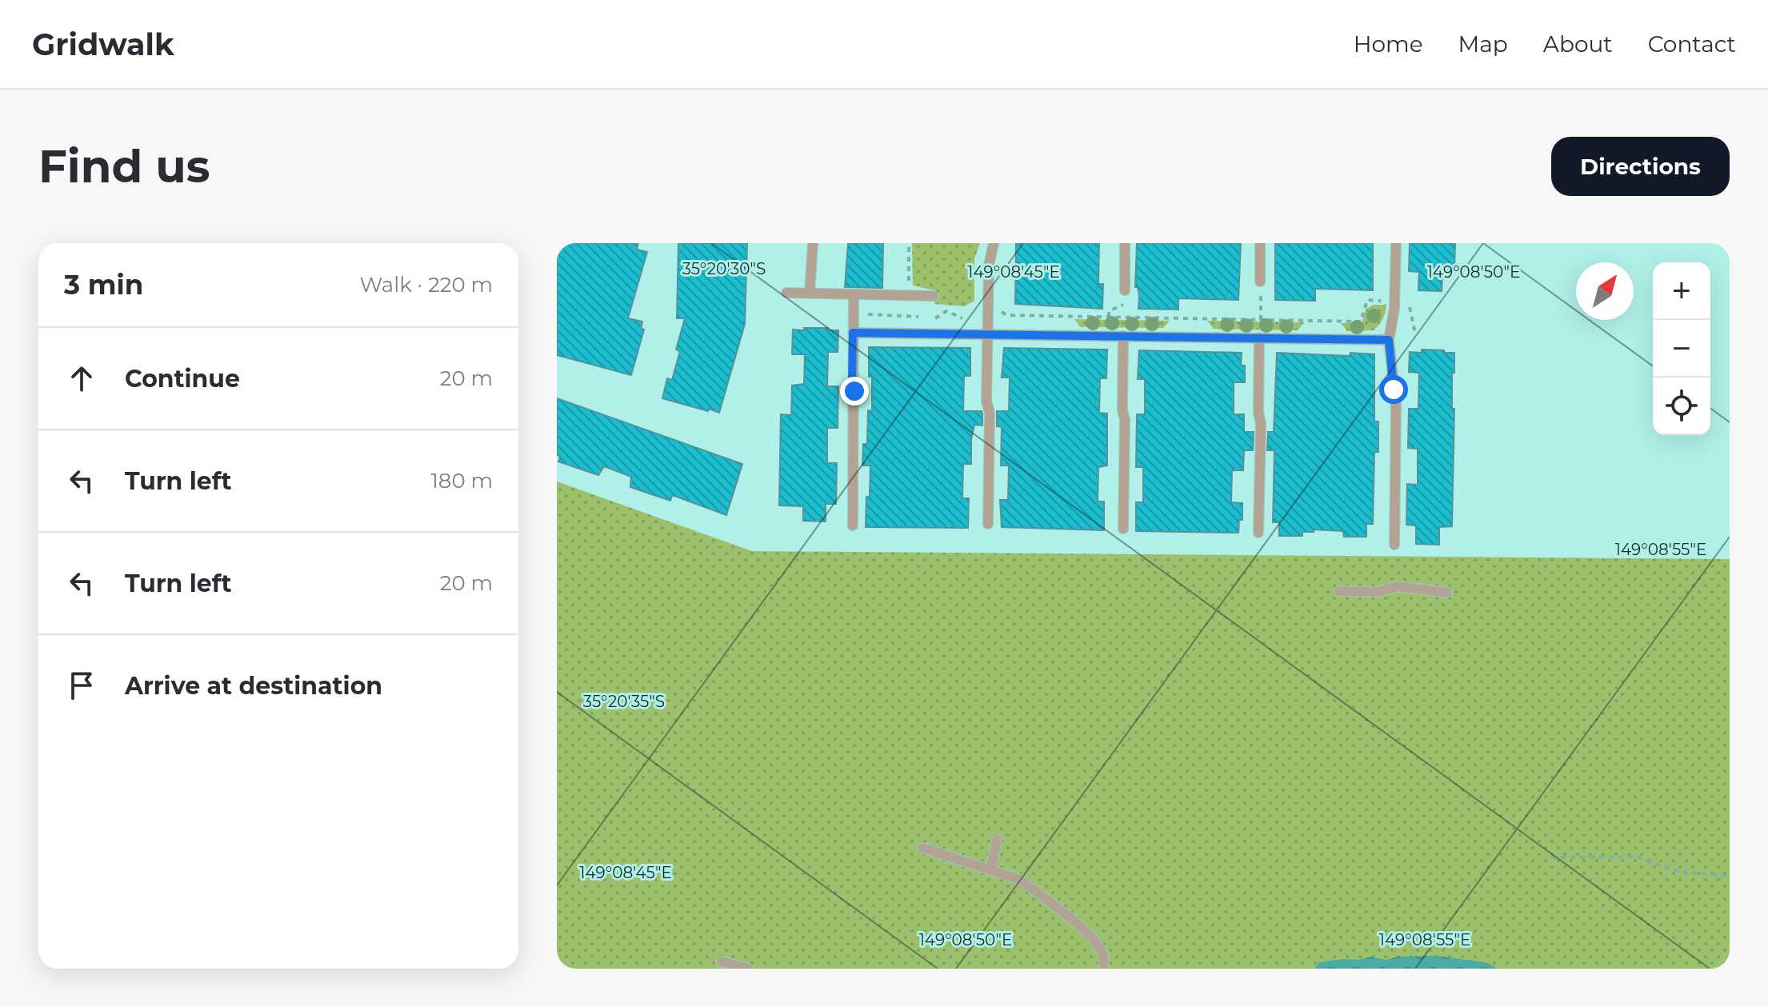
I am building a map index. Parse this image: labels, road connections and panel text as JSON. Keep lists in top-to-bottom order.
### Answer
{
  "north": "top right",
  "page": {
    "header": "Gridwalk",
    "nav": [
      "Home",
      "Map",
      "About",
      "Contact"
    ],
    "buttons": "Directions",
    "title": "Find us",
    "heading": ["3 min", "Walk · 220 m"],
    "map_buttons": ["+", "−"],
    "list": [
      ["Continue", "20 m"],
      ["Turn left", "180 m"],
      ["Turn left", "20 m"],
      "Arrive at destination"
    ]
  },
  "coordinates": [
    "35°20'30\"S",
    "149°08'45\"E",
    "149°08'50\"E",
    "149°08'55\"E",
    "35°20'35\"S"
  ]
}
